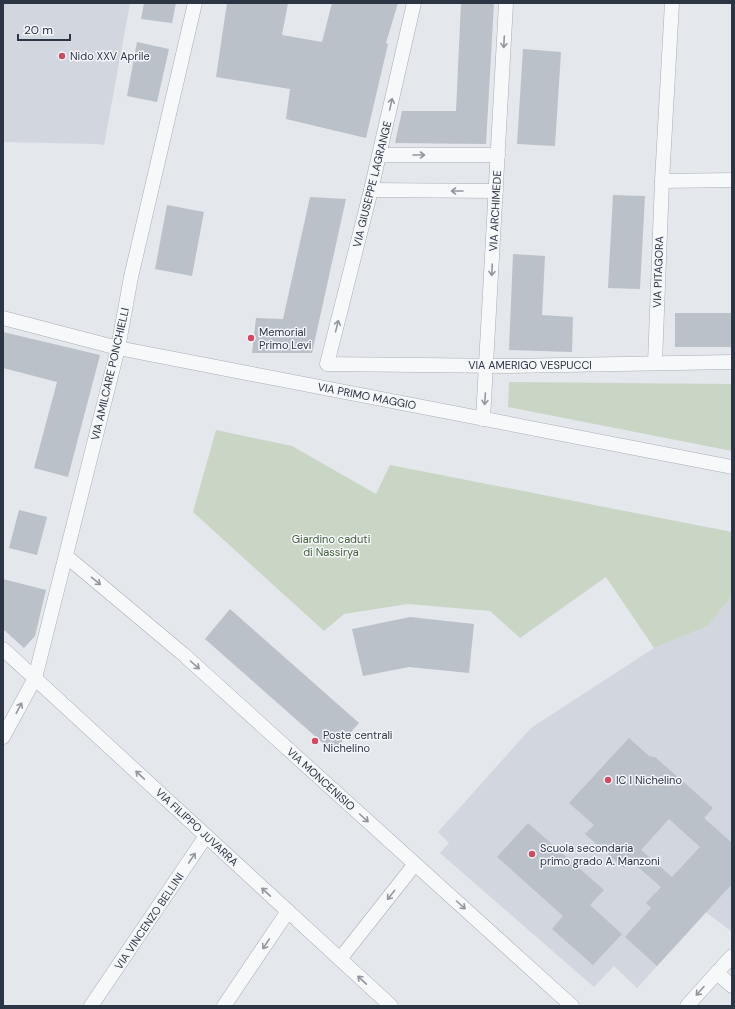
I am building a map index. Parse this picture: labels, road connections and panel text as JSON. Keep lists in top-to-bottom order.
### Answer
{
  "streets": {
    "street": [
      "VIA GIUSEPPE LAGRANGE",
      "VIA ARCHIMEDE",
      "VIA PITAGORA",
      "VIA AMERIGO VESPUCCI",
      "VIA AMILCARE PONCHIELLI",
      "VIA PRIMO MAGGIO",
      "VIA MONCENISIO",
      "VIA FILIPPO JUVARRA",
      "VIA VINCENZO BELLINI"
    ]
  },
  "crossings": [
    ["VIA GIUSEPPE LAGRANGE", "VIA AMERIGO VESPUCCI"],
    ["VIA ARCHIMEDE", "VIA AMERIGO VESPUCCI"],
    ["VIA ARCHIMEDE", "VIA PRIMO MAGGIO"],
    ["VIA PITAGORA", "VIA AMERIGO VESPUCCI"],
    ["VIA AMILCARE PONCHIELLI", "VIA PRIMO MAGGIO"],
    ["VIA AMILCARE PONCHIELLI", "VIA MONCENISIO"],
    ["VIA AMILCARE PONCHIELLI", "VIA FILIPPO JUVARRA"],
    ["VIA FILIPPO JUVARRA", "VIA VINCENZO BELLINI"]
  ],
  "one_way": [
    "VIA GIUSEPPE LAGRANGE",
    "VIA ARCHIMEDE",
    "VIA MONCENISIO",
    "VIA FILIPPO JUVARRA"
  ],
  "parks": ["Giardino caduti di Nassirya"],
  "places": [
    "Nido XXV Aprile",
    "Memorial Primo Levi",
    "Poste centrali Nichelino",
    "IC I Nichelino",
    "Scuola secondaria primo grado A. Manzoni"
  ],
  "scale_bar": "20 m"
}
